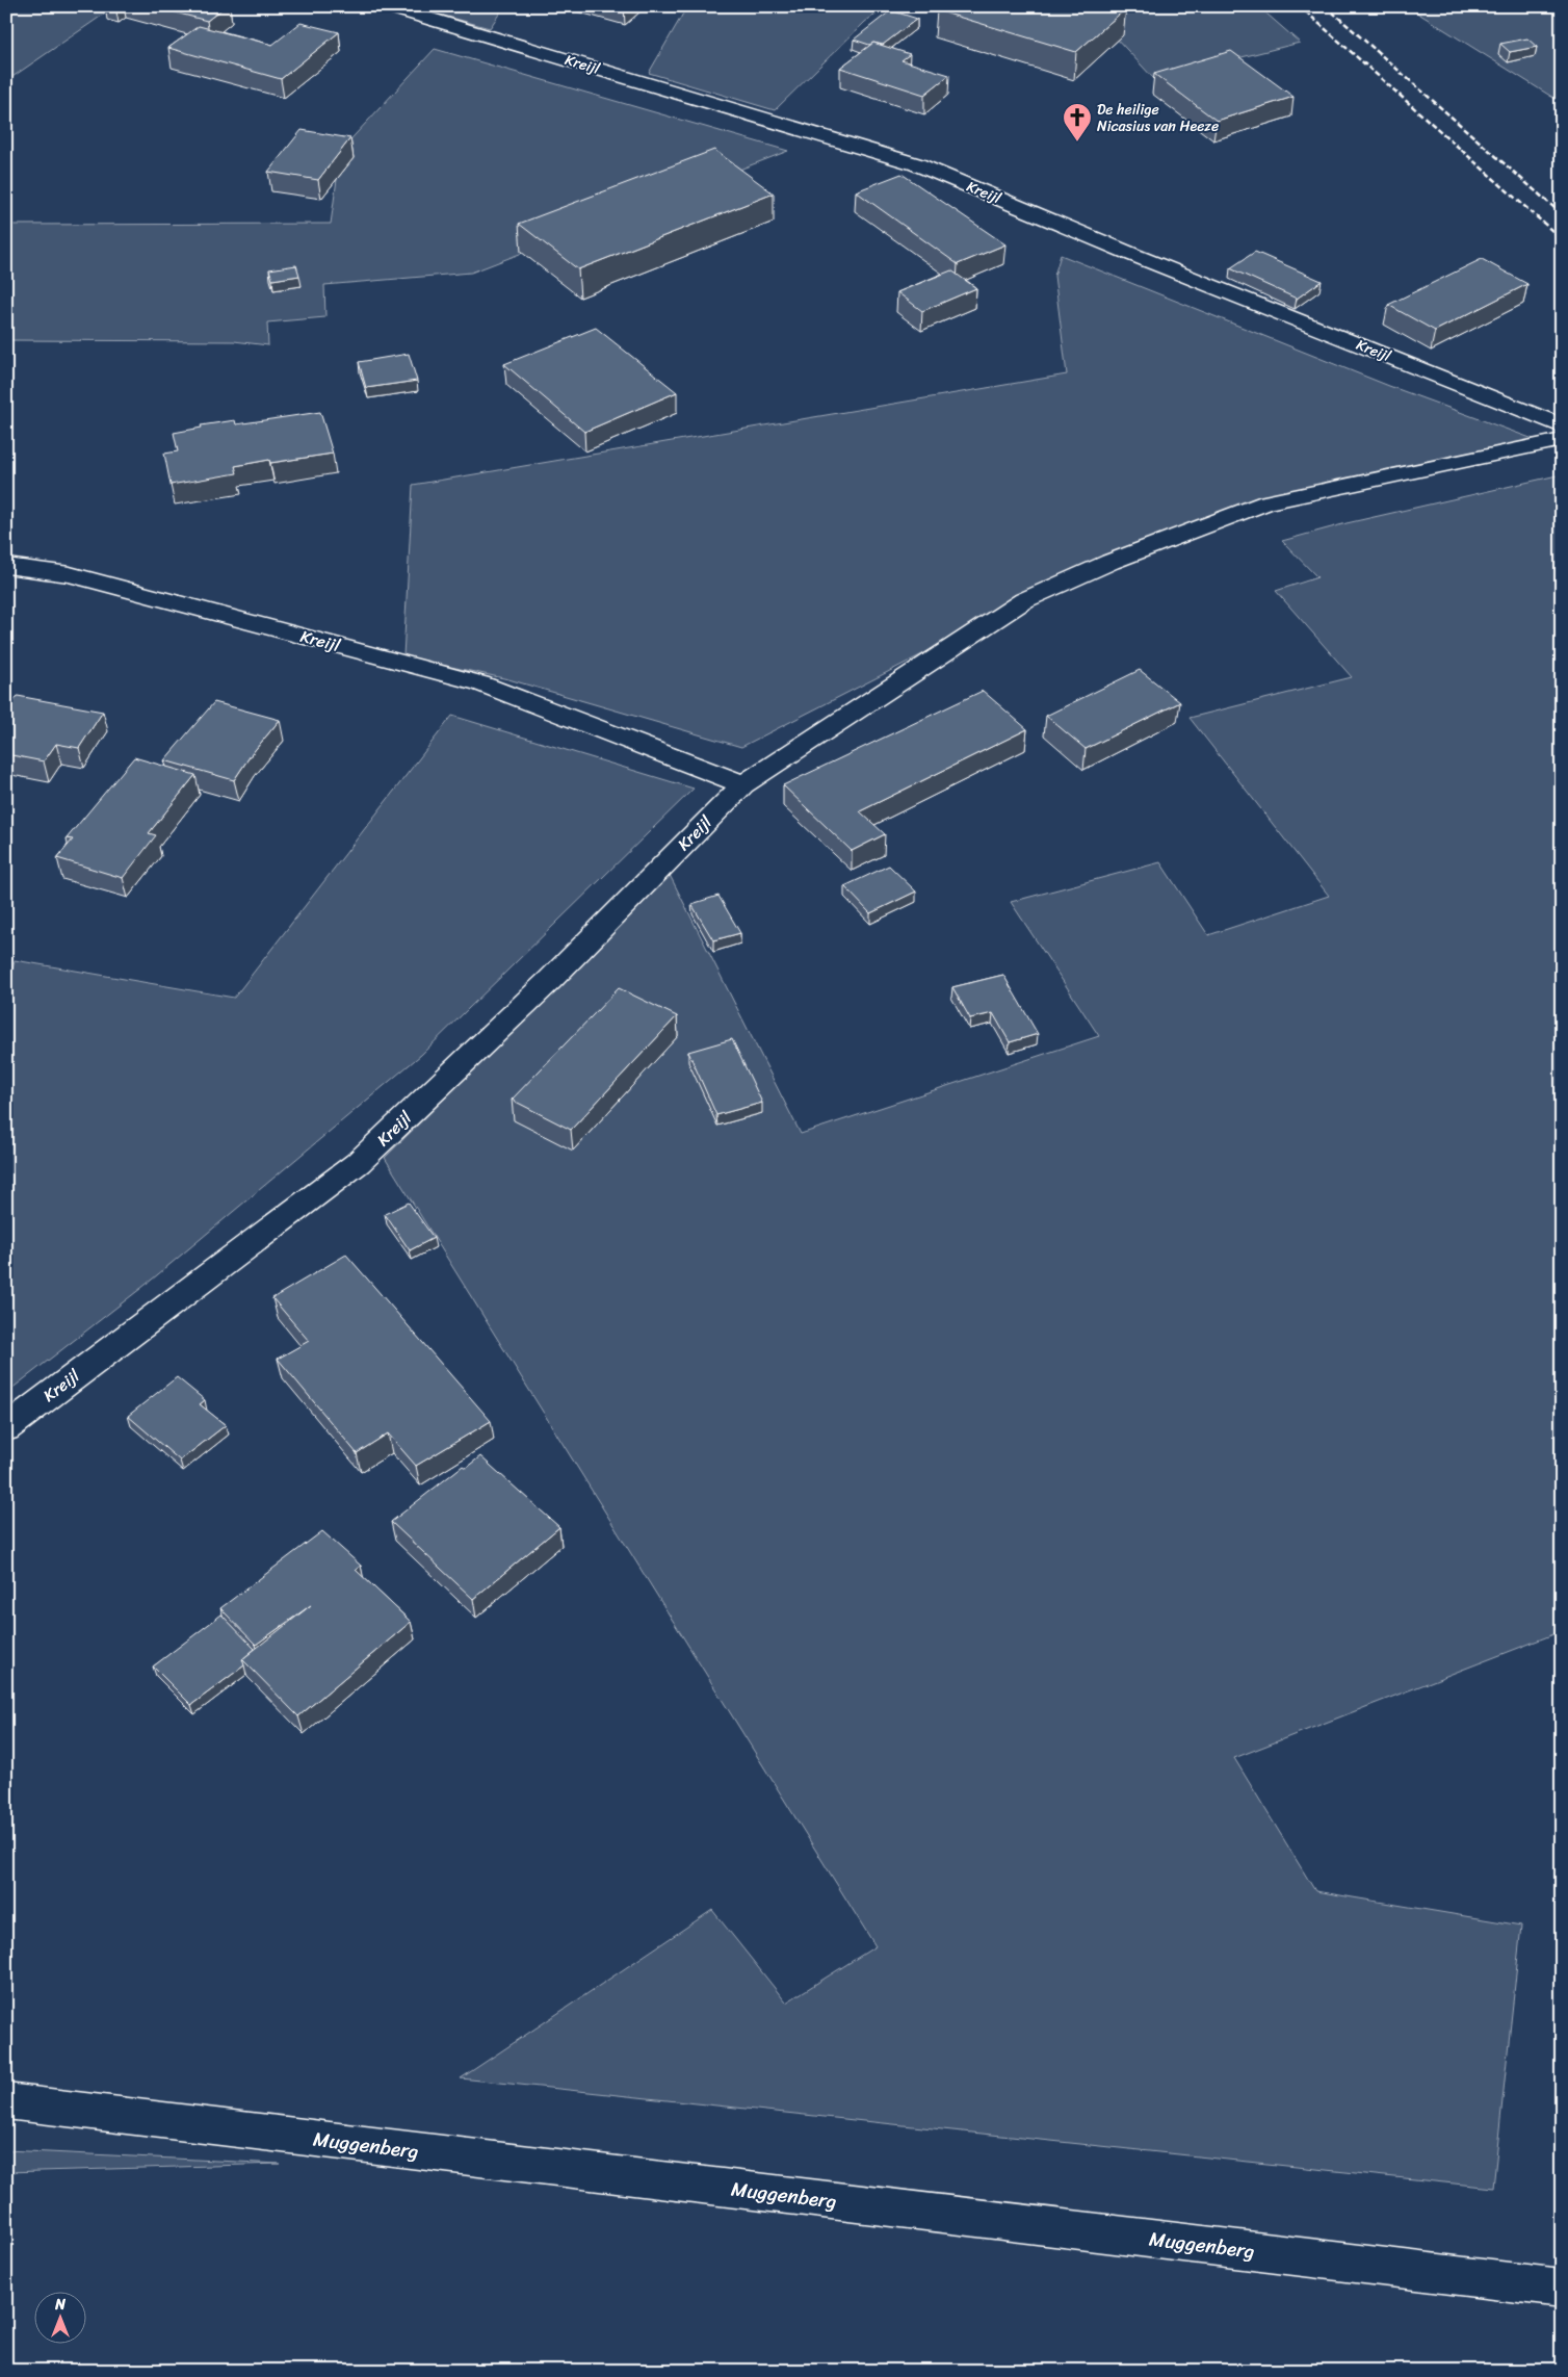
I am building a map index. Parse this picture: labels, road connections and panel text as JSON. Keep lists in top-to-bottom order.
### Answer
{
  "streets": {
    "street": ["Kreijl", "Muggenberg"]
  },
  "places": {
    "church": ["De heilige Nicasius van Heeze"]
  },
  "north": "top"
}
